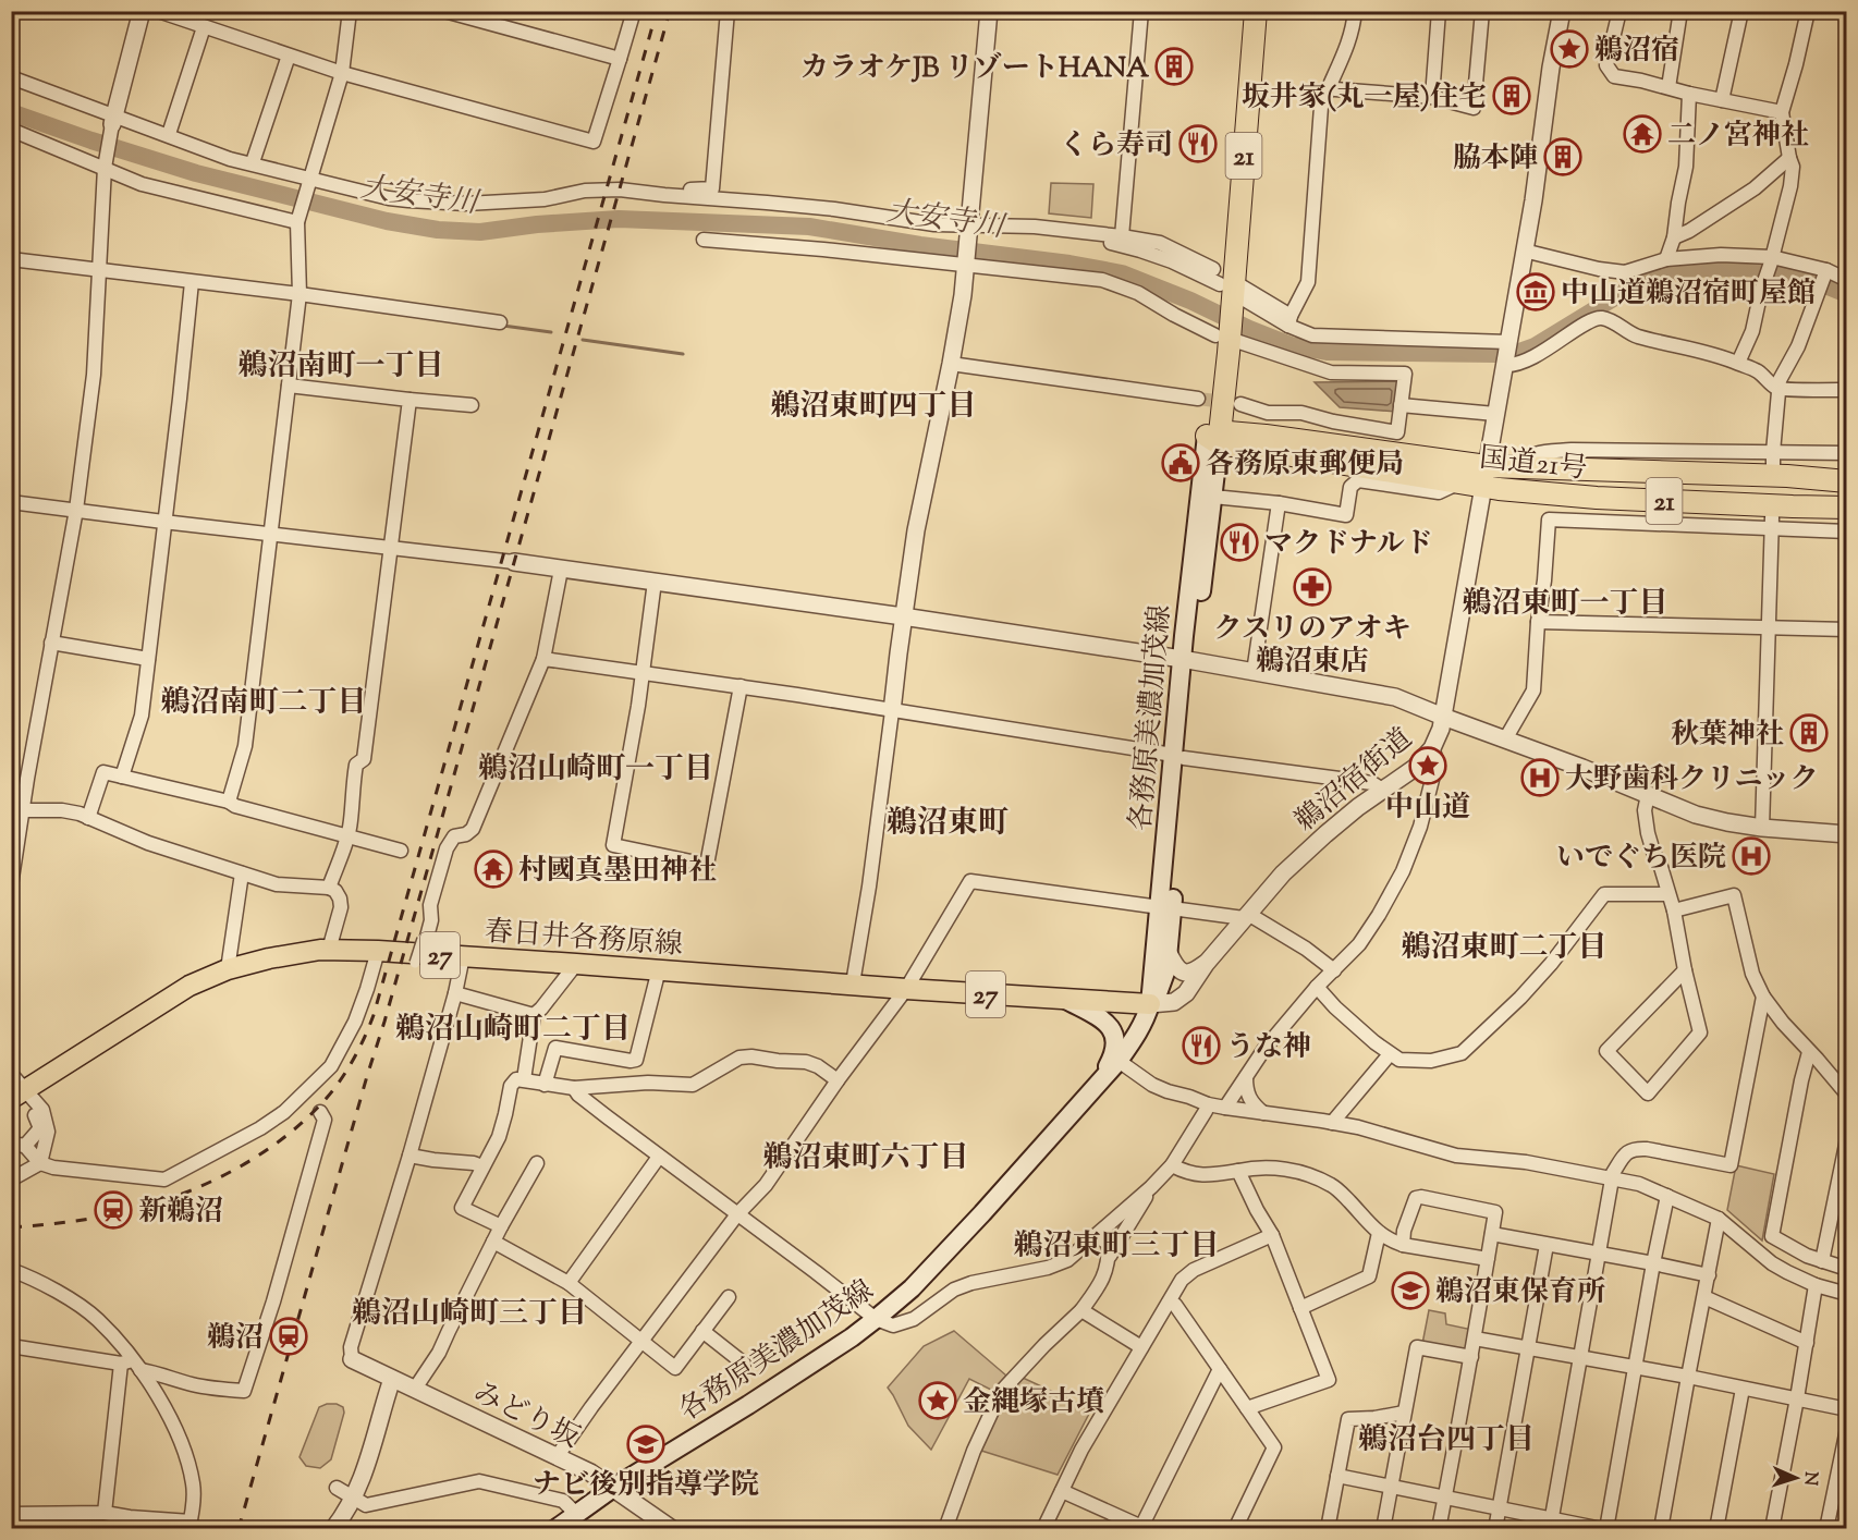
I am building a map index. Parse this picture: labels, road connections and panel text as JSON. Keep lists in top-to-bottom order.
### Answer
{
  "streets": {
    "highway": ["21", "国道21号"],
    "main road": ["各務原美濃加茂線", "春日井各務原線", "27"],
    "street": ["鵜沼宿街道", "みどり坂"]
  },
  "crossings": [
    ["21", "国道21号"],
    ["21", "各務原美濃加茂線"],
    ["国道21号", "各務原美濃加茂線"],
    ["国道21号", "鵜沼宿街道"],
    ["各務原美濃加茂線", "鵜沼宿街道"],
    ["各務原美濃加茂線", "春日井各務原線"],
    ["各務原美濃加茂線", "みどり坂"],
    ["鵜沼宿街道", "春日井各務原線"]
  ],
  "districts": [
    "鵜沼南町一丁目",
    "鵜沼東町四丁目",
    "鵜沼東町一丁目",
    "鵜沼南町二丁目",
    "鵜沼山崎町一丁目",
    "鵜沼東町",
    "鵜沼東町二丁目",
    "鵜沼山崎町二丁目",
    "鵜沼東町六丁目",
    "鵜沼東町三丁目",
    "鵜沼山崎町三丁目",
    "鵜沼台四丁目"
  ],
  "water": ["大安寺川"],
  "places": {
    "place": ["鵜沼宿", "中山道", "金縄塚古墳"],
    "building": [
      "カラオケJB リゾートHANA",
      "坂井家(丸一屋)住宅",
      "脇本陣",
      "秋葉神社"
    ],
    "temple": ["二ノ宮神社", "村國真墨田神社"],
    "restaurant": ["くら寿司", "マクドナルド", "うな神"],
    "museum": ["中山道鵜沼宿町屋館"],
    "public building": ["各務原東郵便局"],
    "pharmacy": ["クスリのアオキ 鵜沼東店"],
    "hospital": ["大野歯科クリニック", "いでぐち医院"],
    "station": ["新鵜沼", "鵜沼"],
    "school or university": ["鵜沼東保育所", "ナビ後別指導学院"]
  },
  "north": "right"
}
